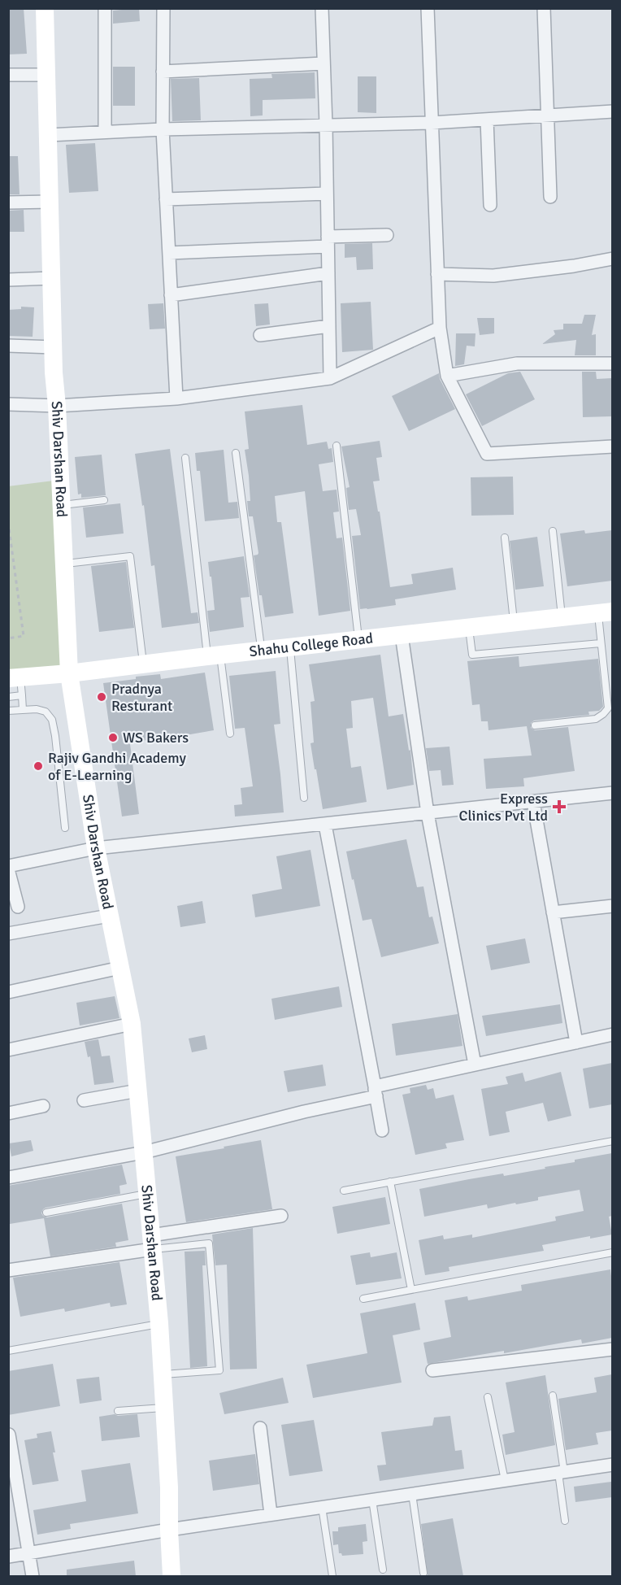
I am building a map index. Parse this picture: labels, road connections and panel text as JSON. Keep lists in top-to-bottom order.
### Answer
{
  "streets": {
    "street": ["Shiv Darshan Road", "Shahu College Road"]
  },
  "crossings": [
    ["Shiv Darshan Road", "Shahu College Road"]
  ],
  "places": {
    "other": ["Pradnya Resturant", "WS Bakers", "Rajiv Gandhi Academy of E-Learning"],
    "health": ["Express Clinics Pvt Ltd"]
  }
}
